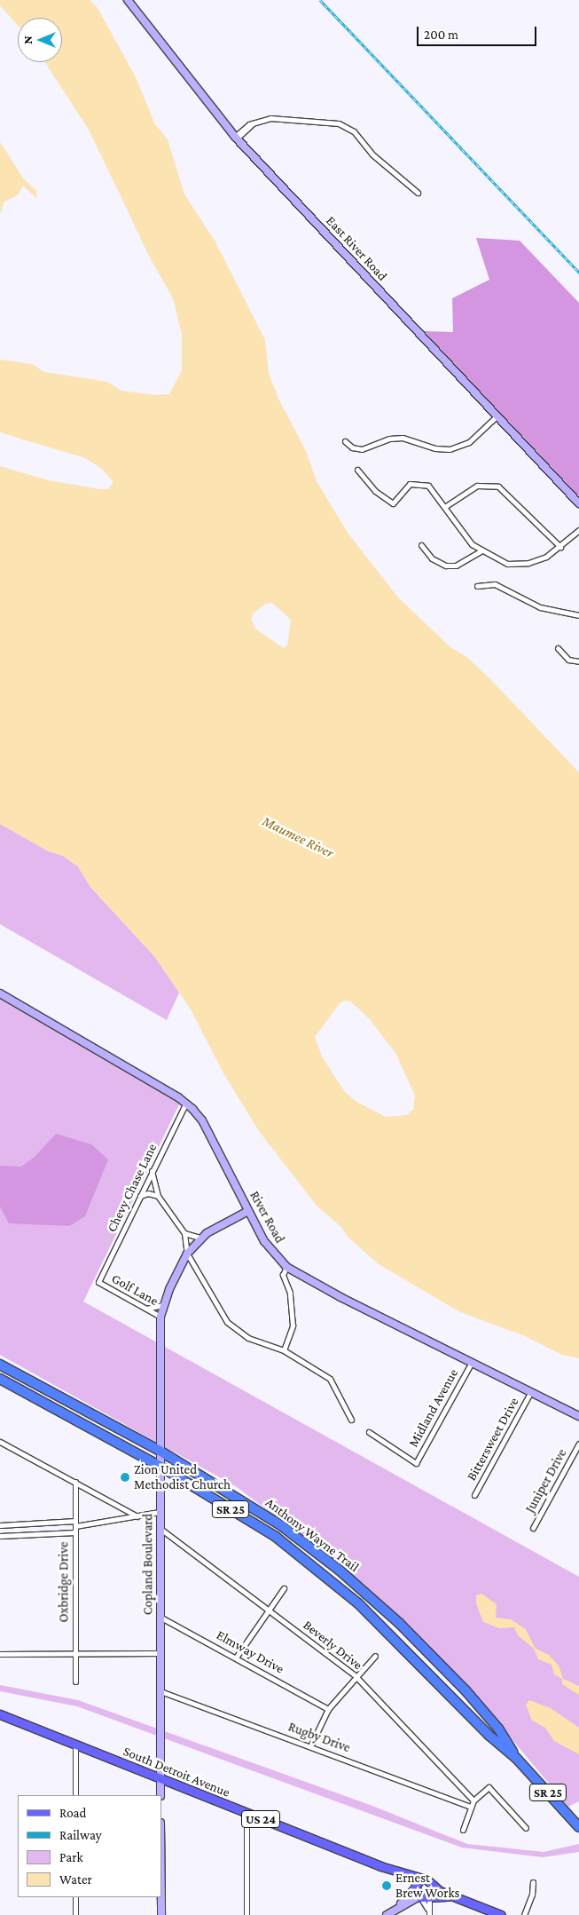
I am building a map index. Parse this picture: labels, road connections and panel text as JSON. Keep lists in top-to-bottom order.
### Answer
{
  "streets": {
    "highway": ["SR 25", "Anthony Wayne Trail"],
    "main road": ["South Detroit Avenue", "US 24"],
    "street": [
      "East River Road",
      "Chevy Chase Lane",
      "River Road",
      "Golf Lane",
      "Midland Avenue",
      "Bittersweet Drive",
      "Juniper Drive",
      "Copland Boulevard",
      "Oxbridge Drive",
      "Beverly Drive",
      "Elmway Drive",
      "Rugby Drive"
    ]
  },
  "crossings": [
    ["Chevy Chase Lane", "River Road"],
    ["Chevy Chase Lane", "Golf Lane"],
    ["River Road", "Midland Avenue"],
    ["River Road", "Bittersweet Drive"],
    ["River Road", "Copland Boulevard"],
    ["Golf Lane", "Copland Boulevard"],
    ["Anthony Wayne Trail", "Copland Boulevard"],
    ["Copland Boulevard", "Beverly Drive"],
    ["Copland Boulevard", "Elmway Drive"],
    ["Copland Boulevard", "Rugby Drive"],
    ["Copland Boulevard", "South Detroit Avenue"]
  ],
  "water": ["Maumee River"],
  "places": ["Zion United Methodist Church", "Ernest Brew Works"],
  "legend": [
    "Road",
    "Railway",
    "Park",
    "Water"
  ],
  "scale_bar": "200 m",
  "north": "left"
}
